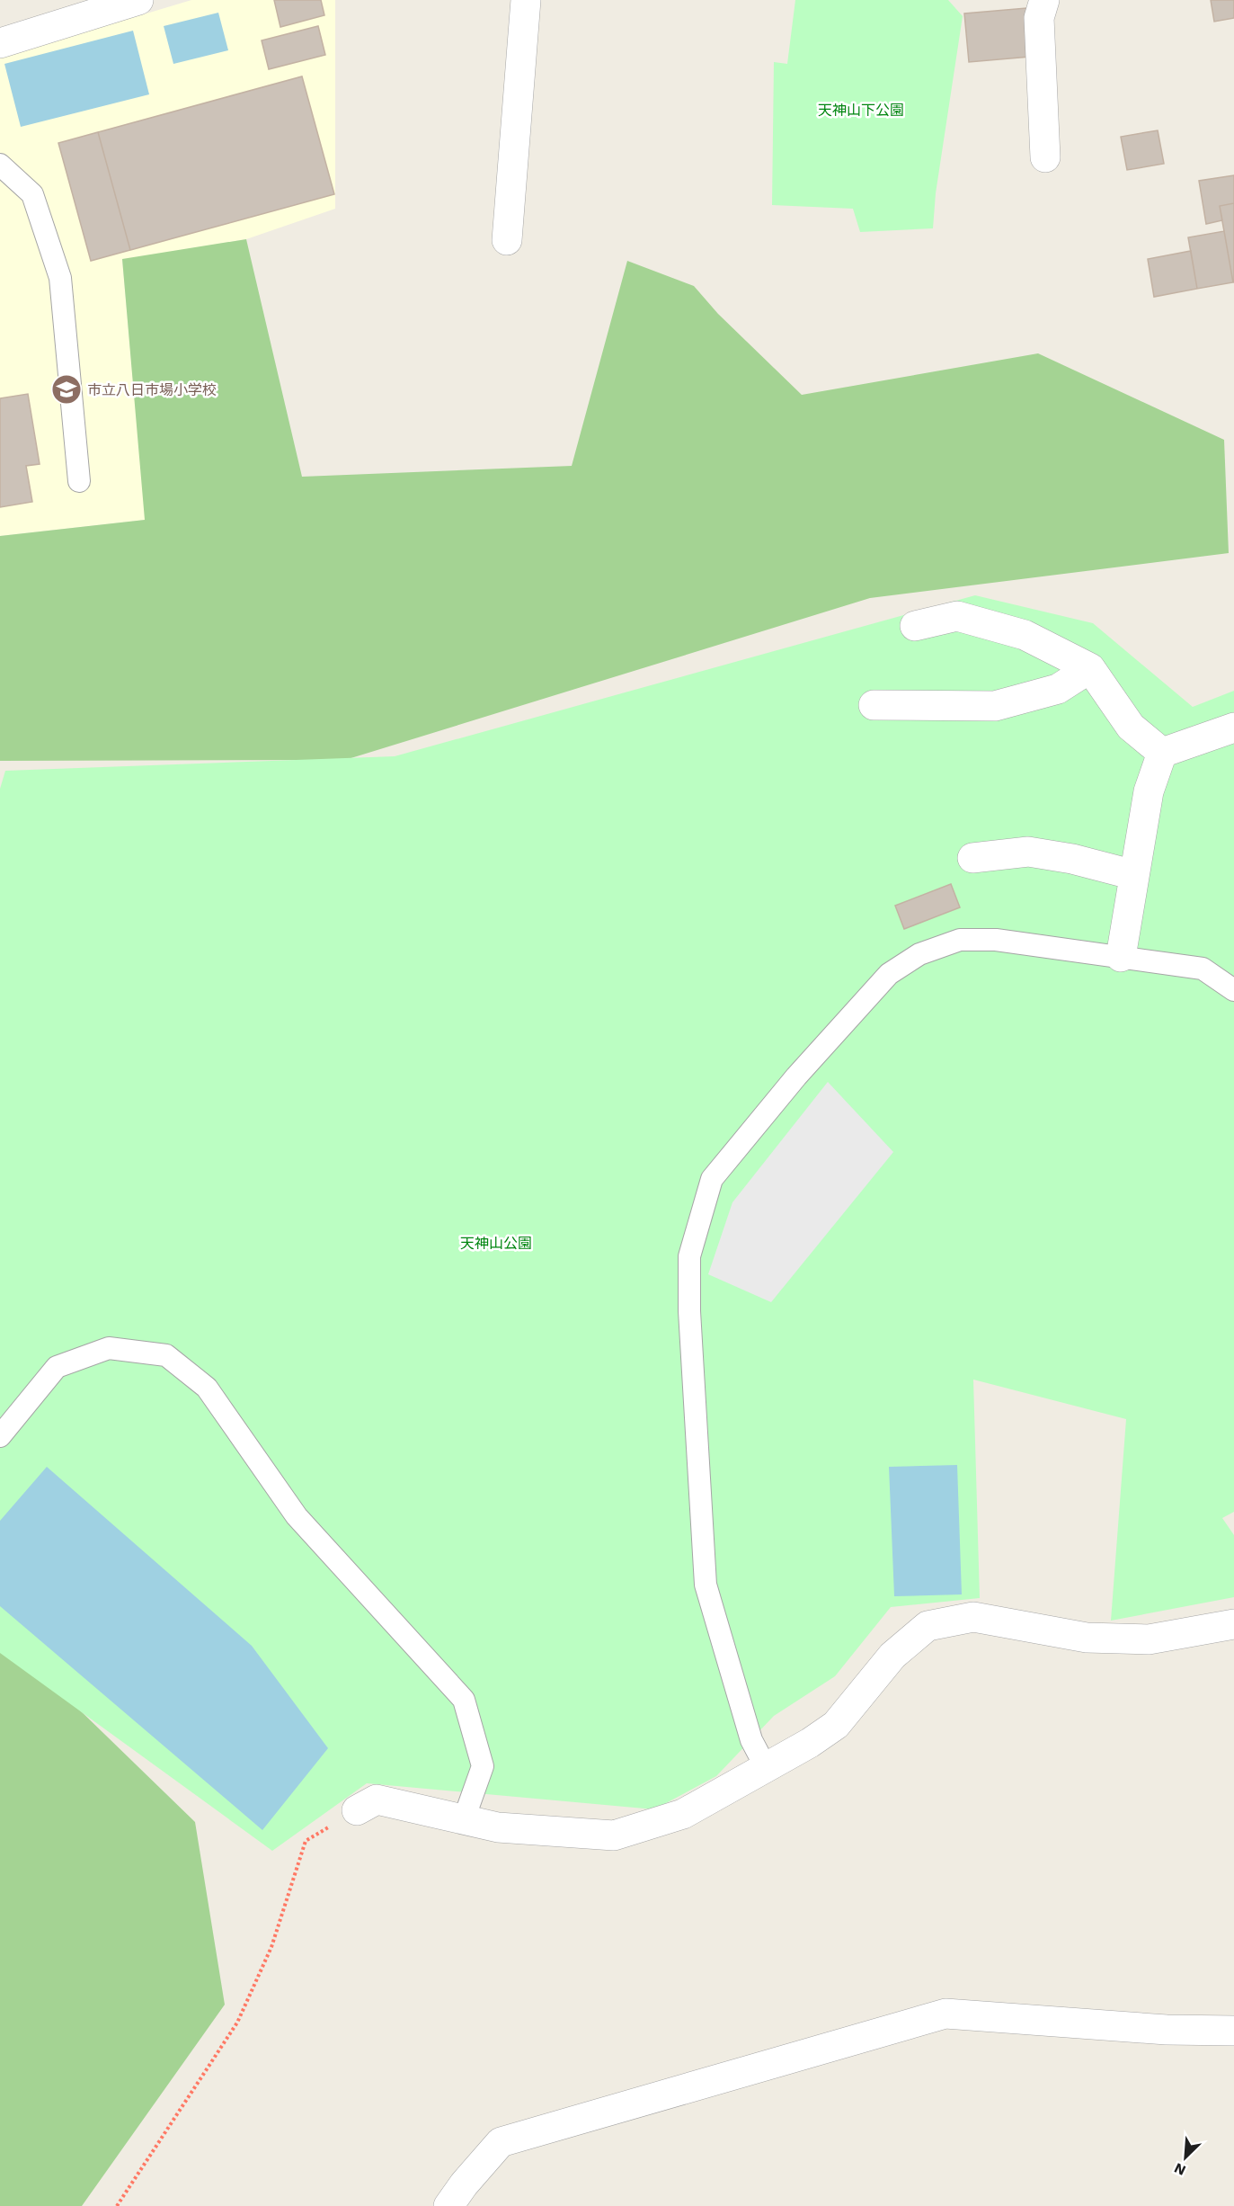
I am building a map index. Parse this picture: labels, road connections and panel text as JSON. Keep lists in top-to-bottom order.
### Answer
{
  "parks": ["天神山下公園", "天神山公園"],
  "places": {
    "school or university": ["市立八日市場小学校"]
  },
  "north": "bottom left"
}
